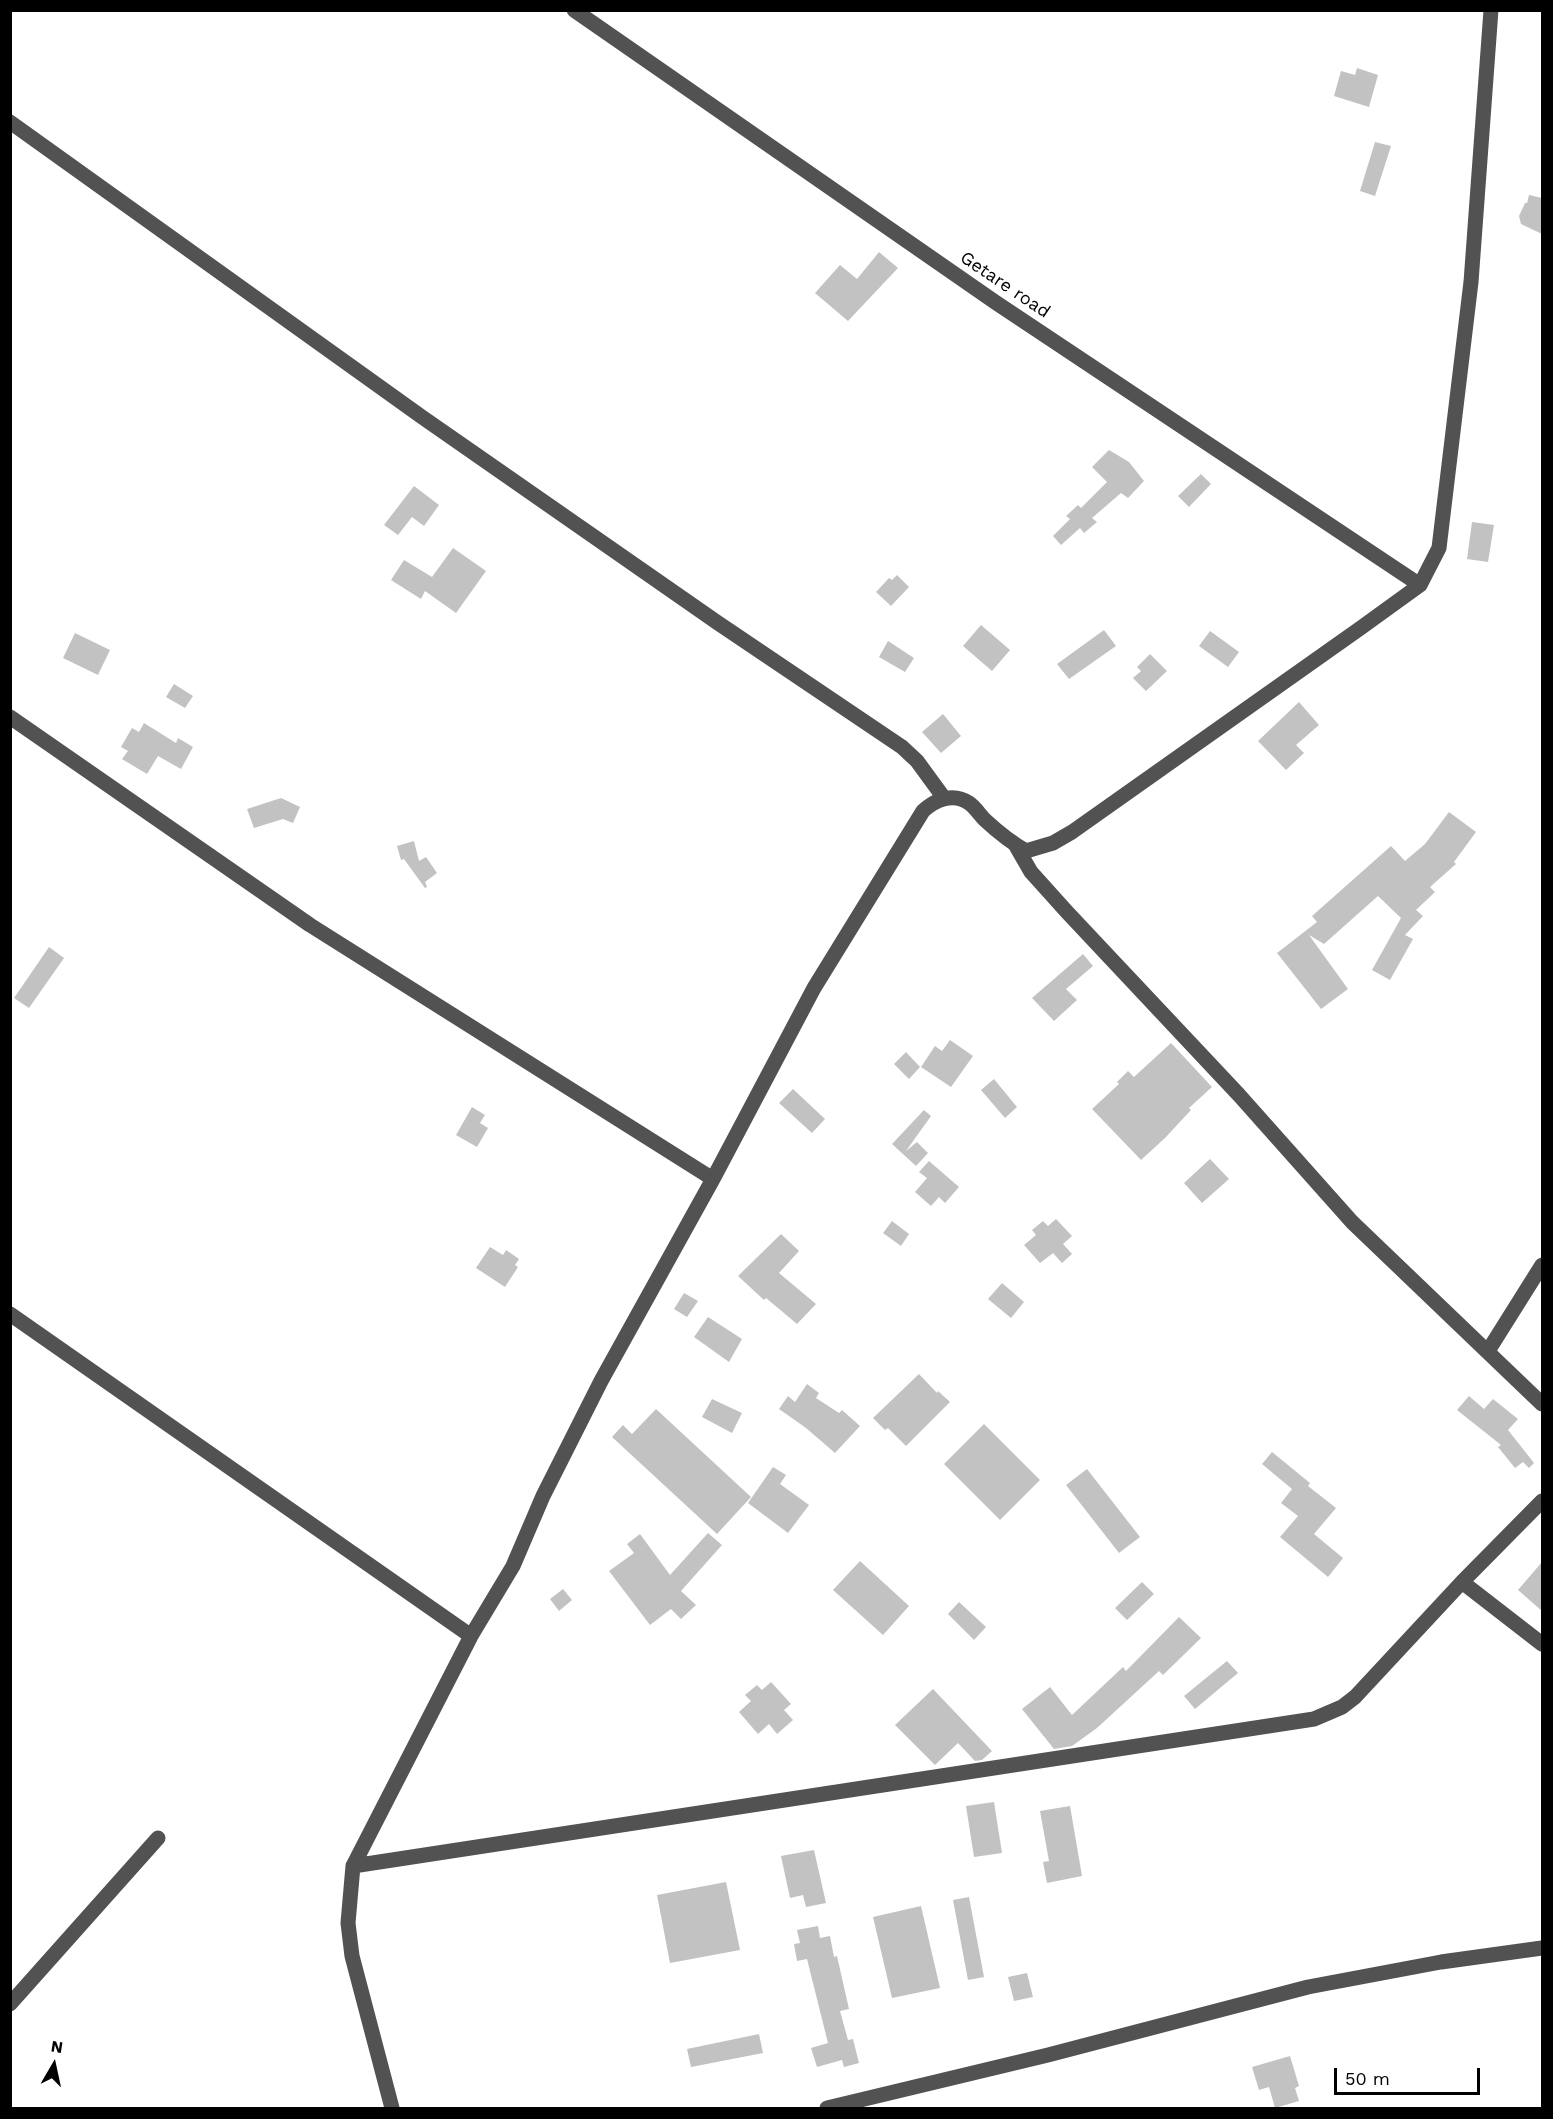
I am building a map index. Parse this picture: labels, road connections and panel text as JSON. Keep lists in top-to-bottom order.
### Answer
{
  "streets": {
    "street": ["Getare road"]
  },
  "scale_bar": "50 m",
  "north": "top"
}
